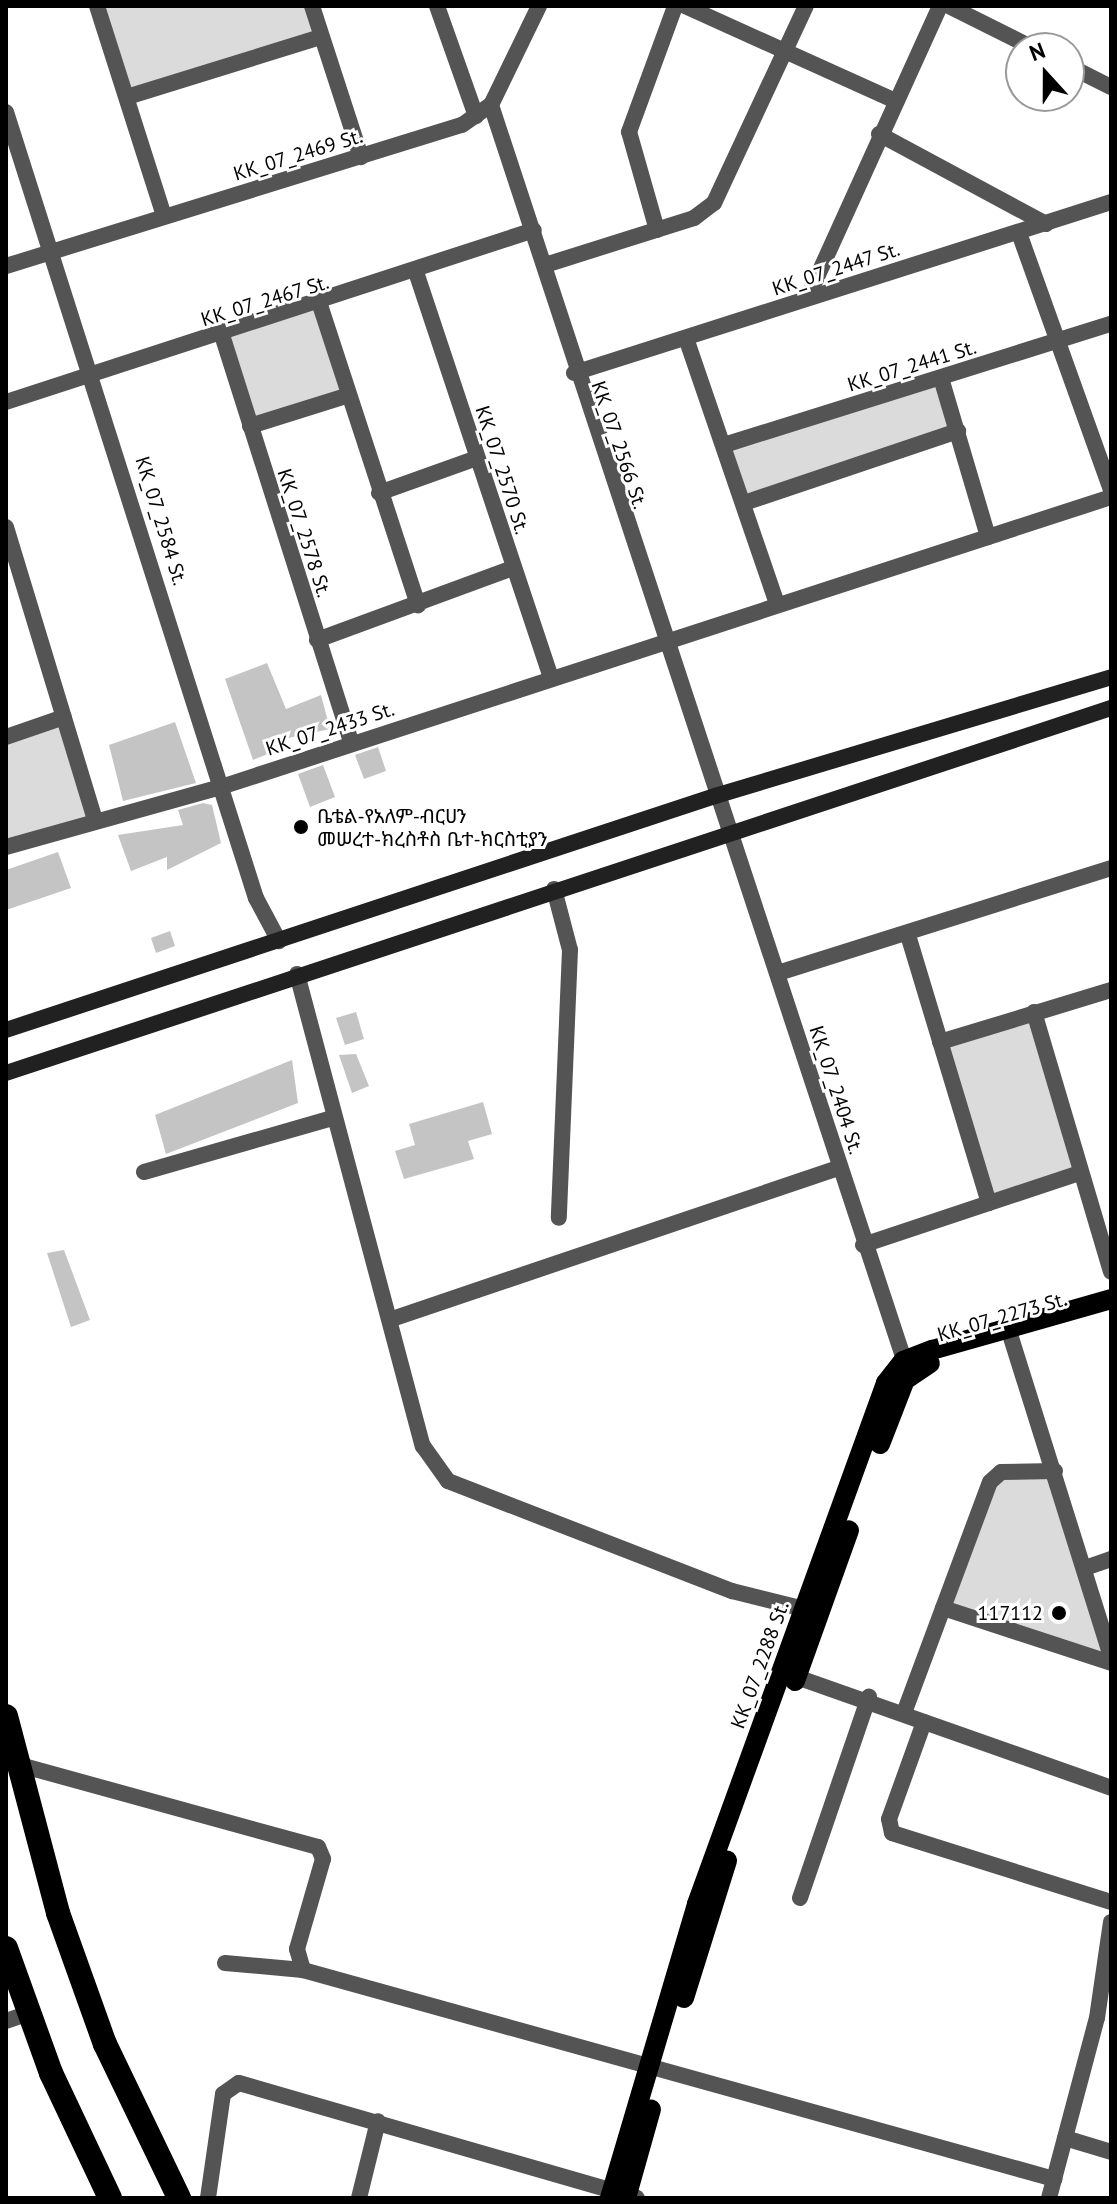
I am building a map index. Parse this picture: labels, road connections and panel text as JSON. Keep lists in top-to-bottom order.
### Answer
{
  "streets": {
    "main road": ["KK_07_2273 St.", "KK_07_2288 St."],
    "street": [
      "KK_07_2469 St.",
      "KK_07_2447 St.",
      "KK_07_2467 St.",
      "KK_07_2441 St.",
      "KK_07_2566 St.",
      "KK_07_2570 St.",
      "KK_07_2584 St.",
      "KK_07_2578 St.",
      "KK_07_2433 St.",
      "KK_07_2404 St."
    ]
  },
  "crossings": [
    ["KK_07_2469 St.", "KK_07_2566 St."],
    ["KK_07_2469 St.", "KK_07_2584 St."],
    ["KK_07_2447 St.", "KK_07_2566 St."],
    ["KK_07_2467 St.", "KK_07_2566 St."],
    ["KK_07_2467 St.", "KK_07_2570 St."],
    ["KK_07_2467 St.", "KK_07_2584 St."],
    ["KK_07_2467 St.", "KK_07_2578 St."],
    ["KK_07_2566 St.", "KK_07_2433 St."],
    ["KK_07_2566 St.", "KK_07_2404 St."],
    ["KK_07_2570 St.", "KK_07_2433 St."],
    ["KK_07_2584 St.", "KK_07_2433 St."],
    ["KK_07_2578 St.", "KK_07_2433 St."],
    ["KK_07_2404 St.", "KK_07_2273 St."],
    ["KK_07_2404 St.", "KK_07_2288 St."],
    ["KK_07_2273 St.", "KK_07_2288 St."]
  ],
  "places": ["ቤቴል-የአለም-ብርሀን መሠረተ-ክረስቶስ ቤተ-ክርስቲያን", "117112"],
  "north": "top"
}
